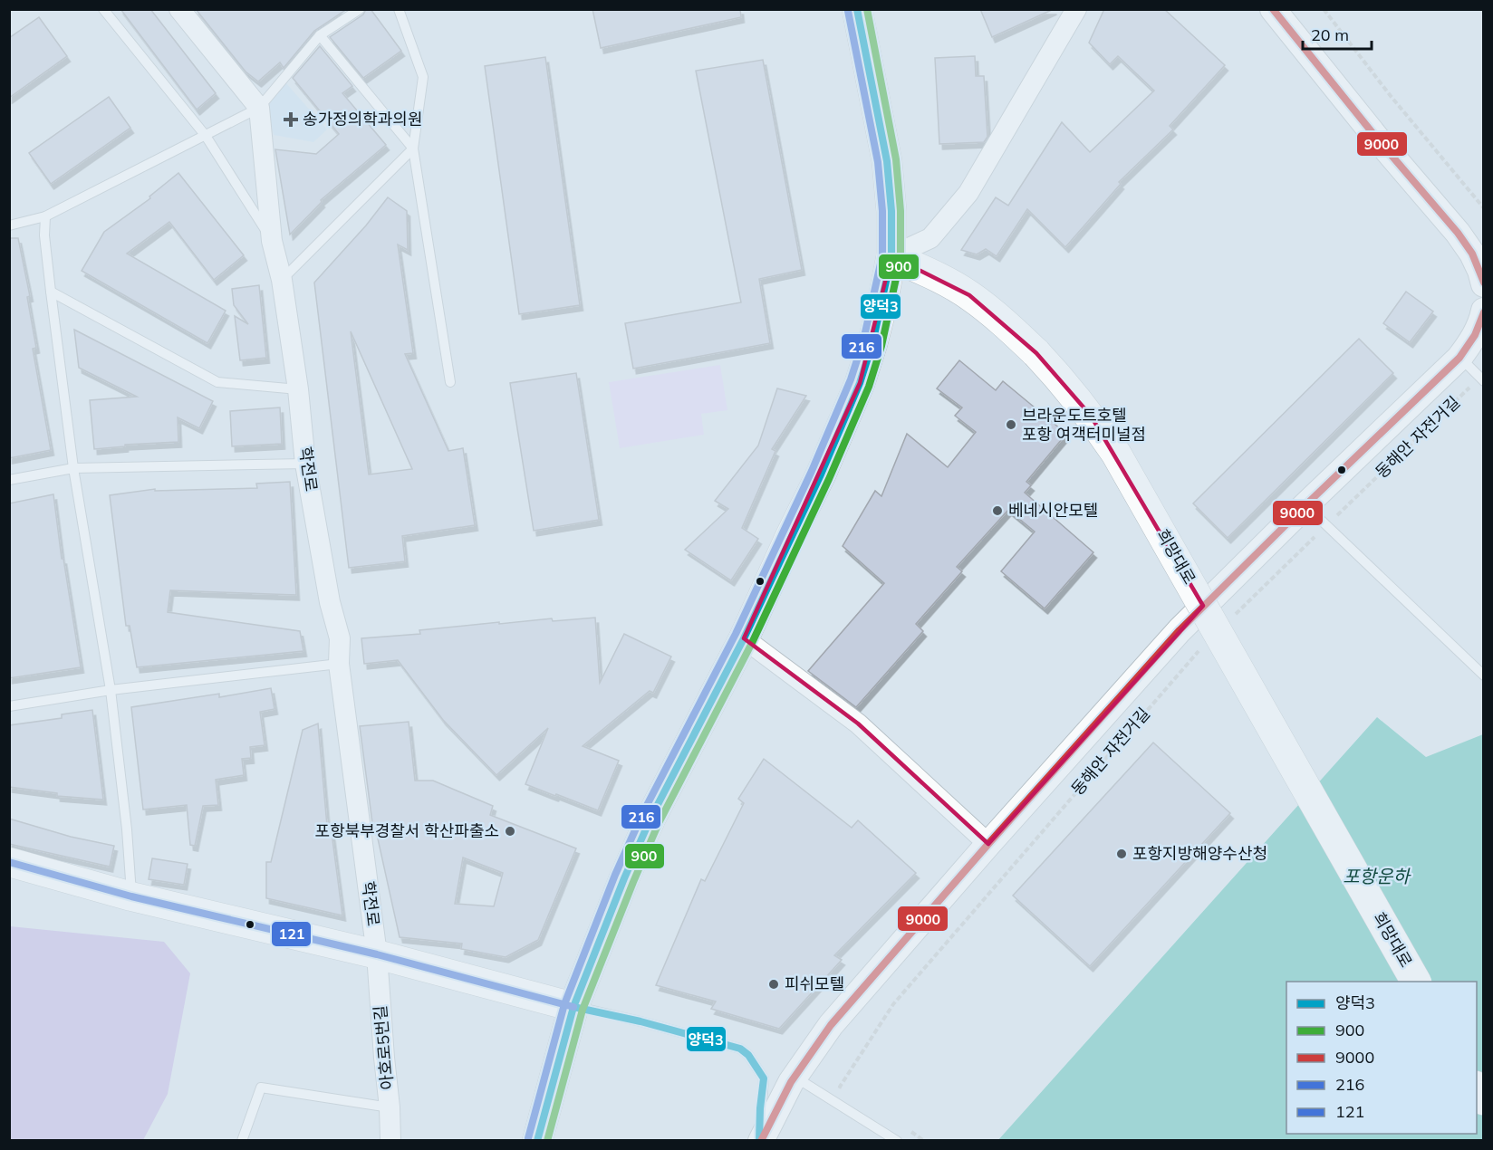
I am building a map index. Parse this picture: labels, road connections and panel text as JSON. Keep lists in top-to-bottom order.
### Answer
{
  "streets": {
    "main road": ["희망대로"],
    "street": ["학전로", "아호로5번길"],
    "path": ["동해안 자전거길"]
  },
  "crossings": [
    ["학전로", "아호로5번길"]
  ],
  "water": ["포항운하"],
  "places": {
    "health": ["송가정의학과의원"],
    "other": [
      "브라운도트호텔 포항 여객터미널점",
      "베네시안모텔",
      "포항북부경찰서 학산파출소",
      "포항지방해양수산청",
      "피쉬모텔"
    ]
  },
  "lines": [
    "transit line 양덕3",
    "transit line 900",
    "transit line 9000",
    "transit line 216",
    "transit line 121"
  ],
  "legend": [
    "양덕3",
    "900",
    "9000",
    "216",
    "121"
  ],
  "scale_bar": "20 m"
}
